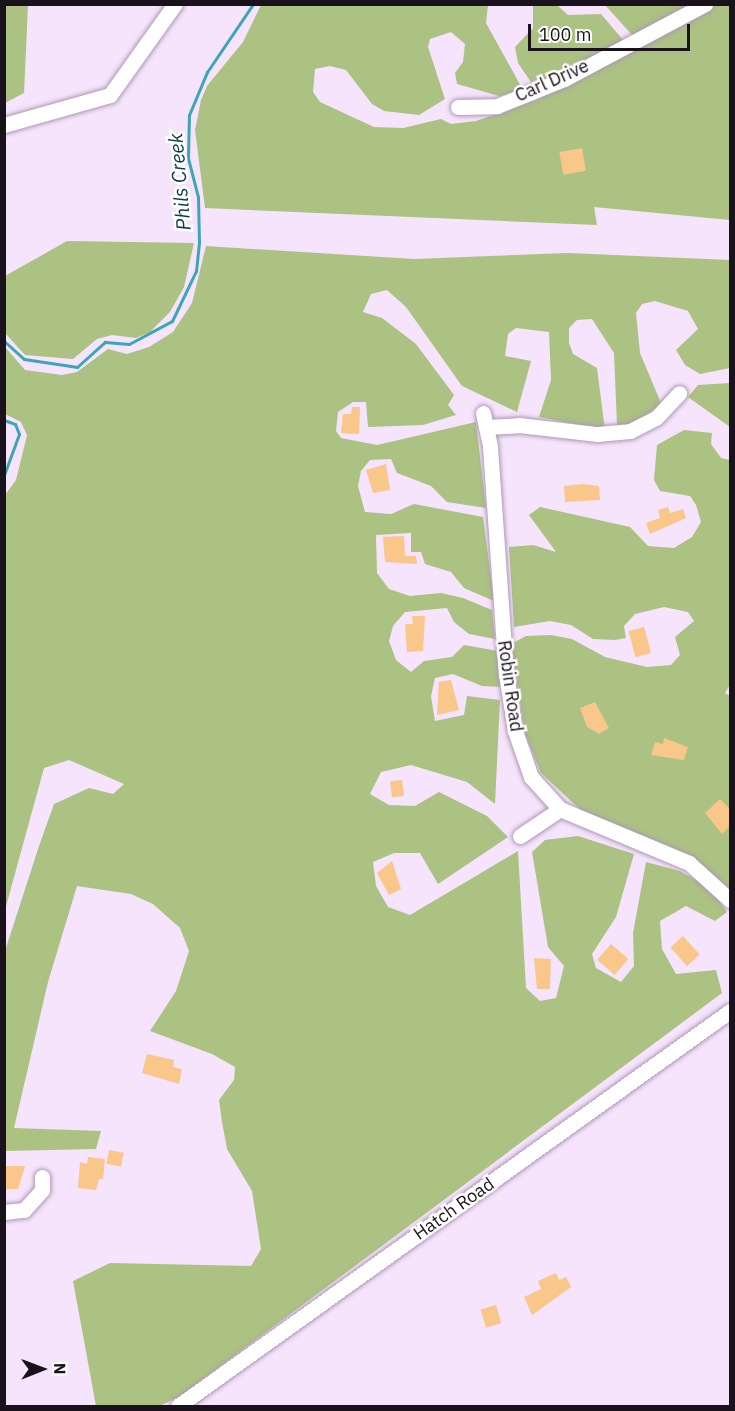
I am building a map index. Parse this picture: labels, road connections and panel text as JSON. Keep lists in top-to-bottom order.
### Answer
{
  "streets": {
    "street": ["Carl Drive", "Robin Road", "Hatch Road"]
  },
  "water": ["Phils Creek"],
  "scale_bar": "100 m",
  "north": "right"
}
